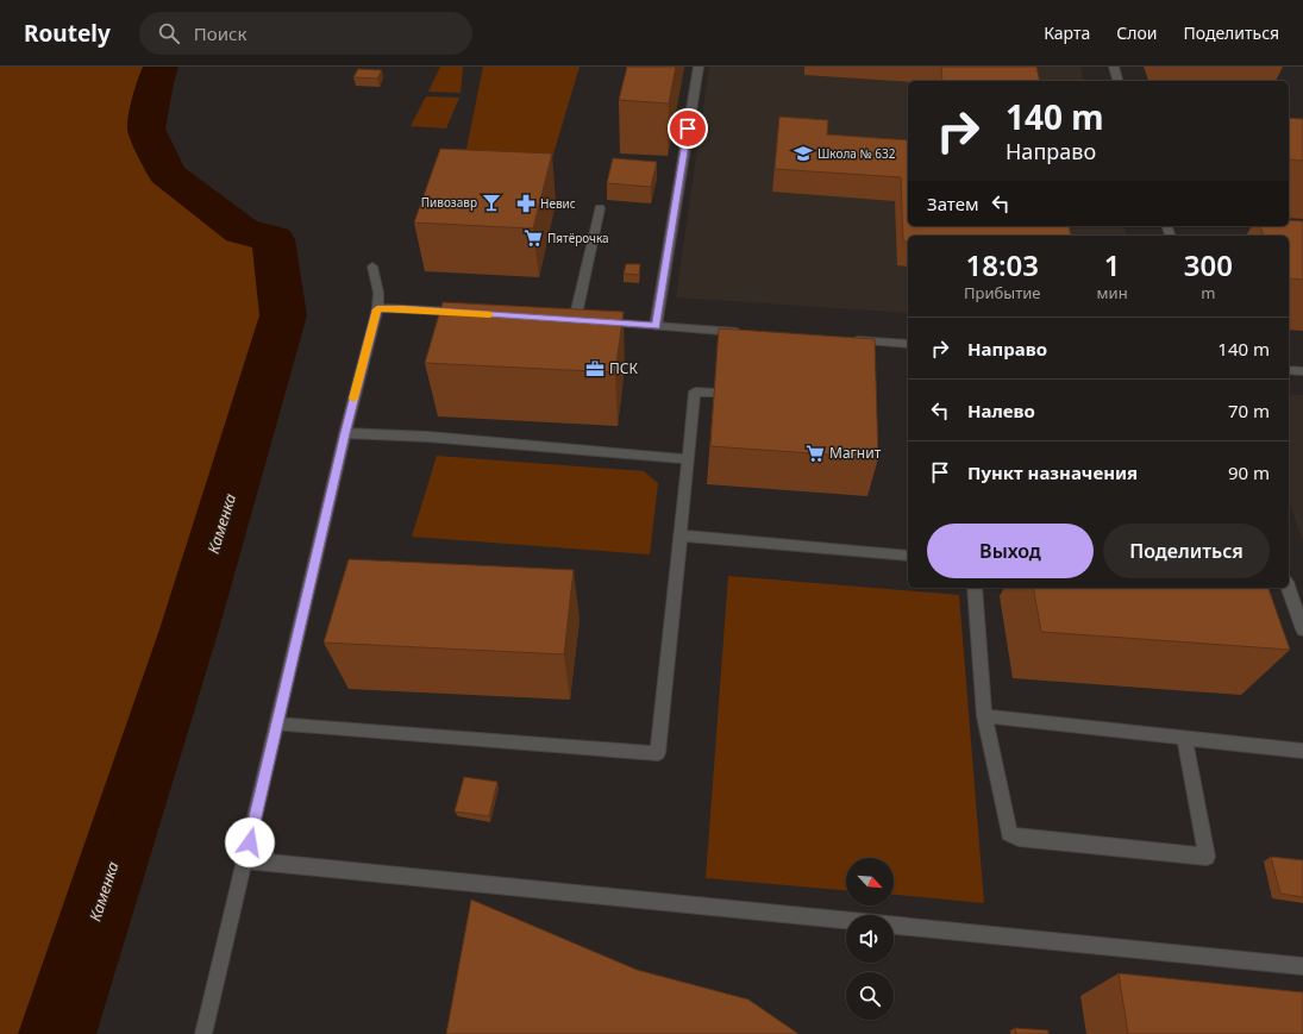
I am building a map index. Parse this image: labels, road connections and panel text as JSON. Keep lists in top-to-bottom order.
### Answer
{
  "water": ["Каменка"],
  "places": {
    "school or university": ["Школа № 632"],
    "bar": ["Пивозавр"],
    "pharmacy": ["Невис"],
    "supermarket": ["Пятёрочка", "Магнит"],
    "office": ["ПСК"]
  },
  "north": "bottom right",
  "page": {
    "header": "Routely",
    "search": "Поиск",
    "nav": ["Карта", "Слои", "Поделиться"],
    "turn": ["140 m", "Направо"],
    "then": "Затем",
    "eta": [
      "18:03",
      "Прибытие",
      "1",
      "мин",
      "300",
      "m"
    ],
    "list": [
      {
        "name": "Направо",
        "value": "140 m"
      },
      {
        "name": "Налево",
        "value": "70 m"
      },
      {
        "name": "Пункт назначения",
        "value": "90 m"
      }
    ],
    "buttons": ["Выход", "Поделиться"]
  }
}
